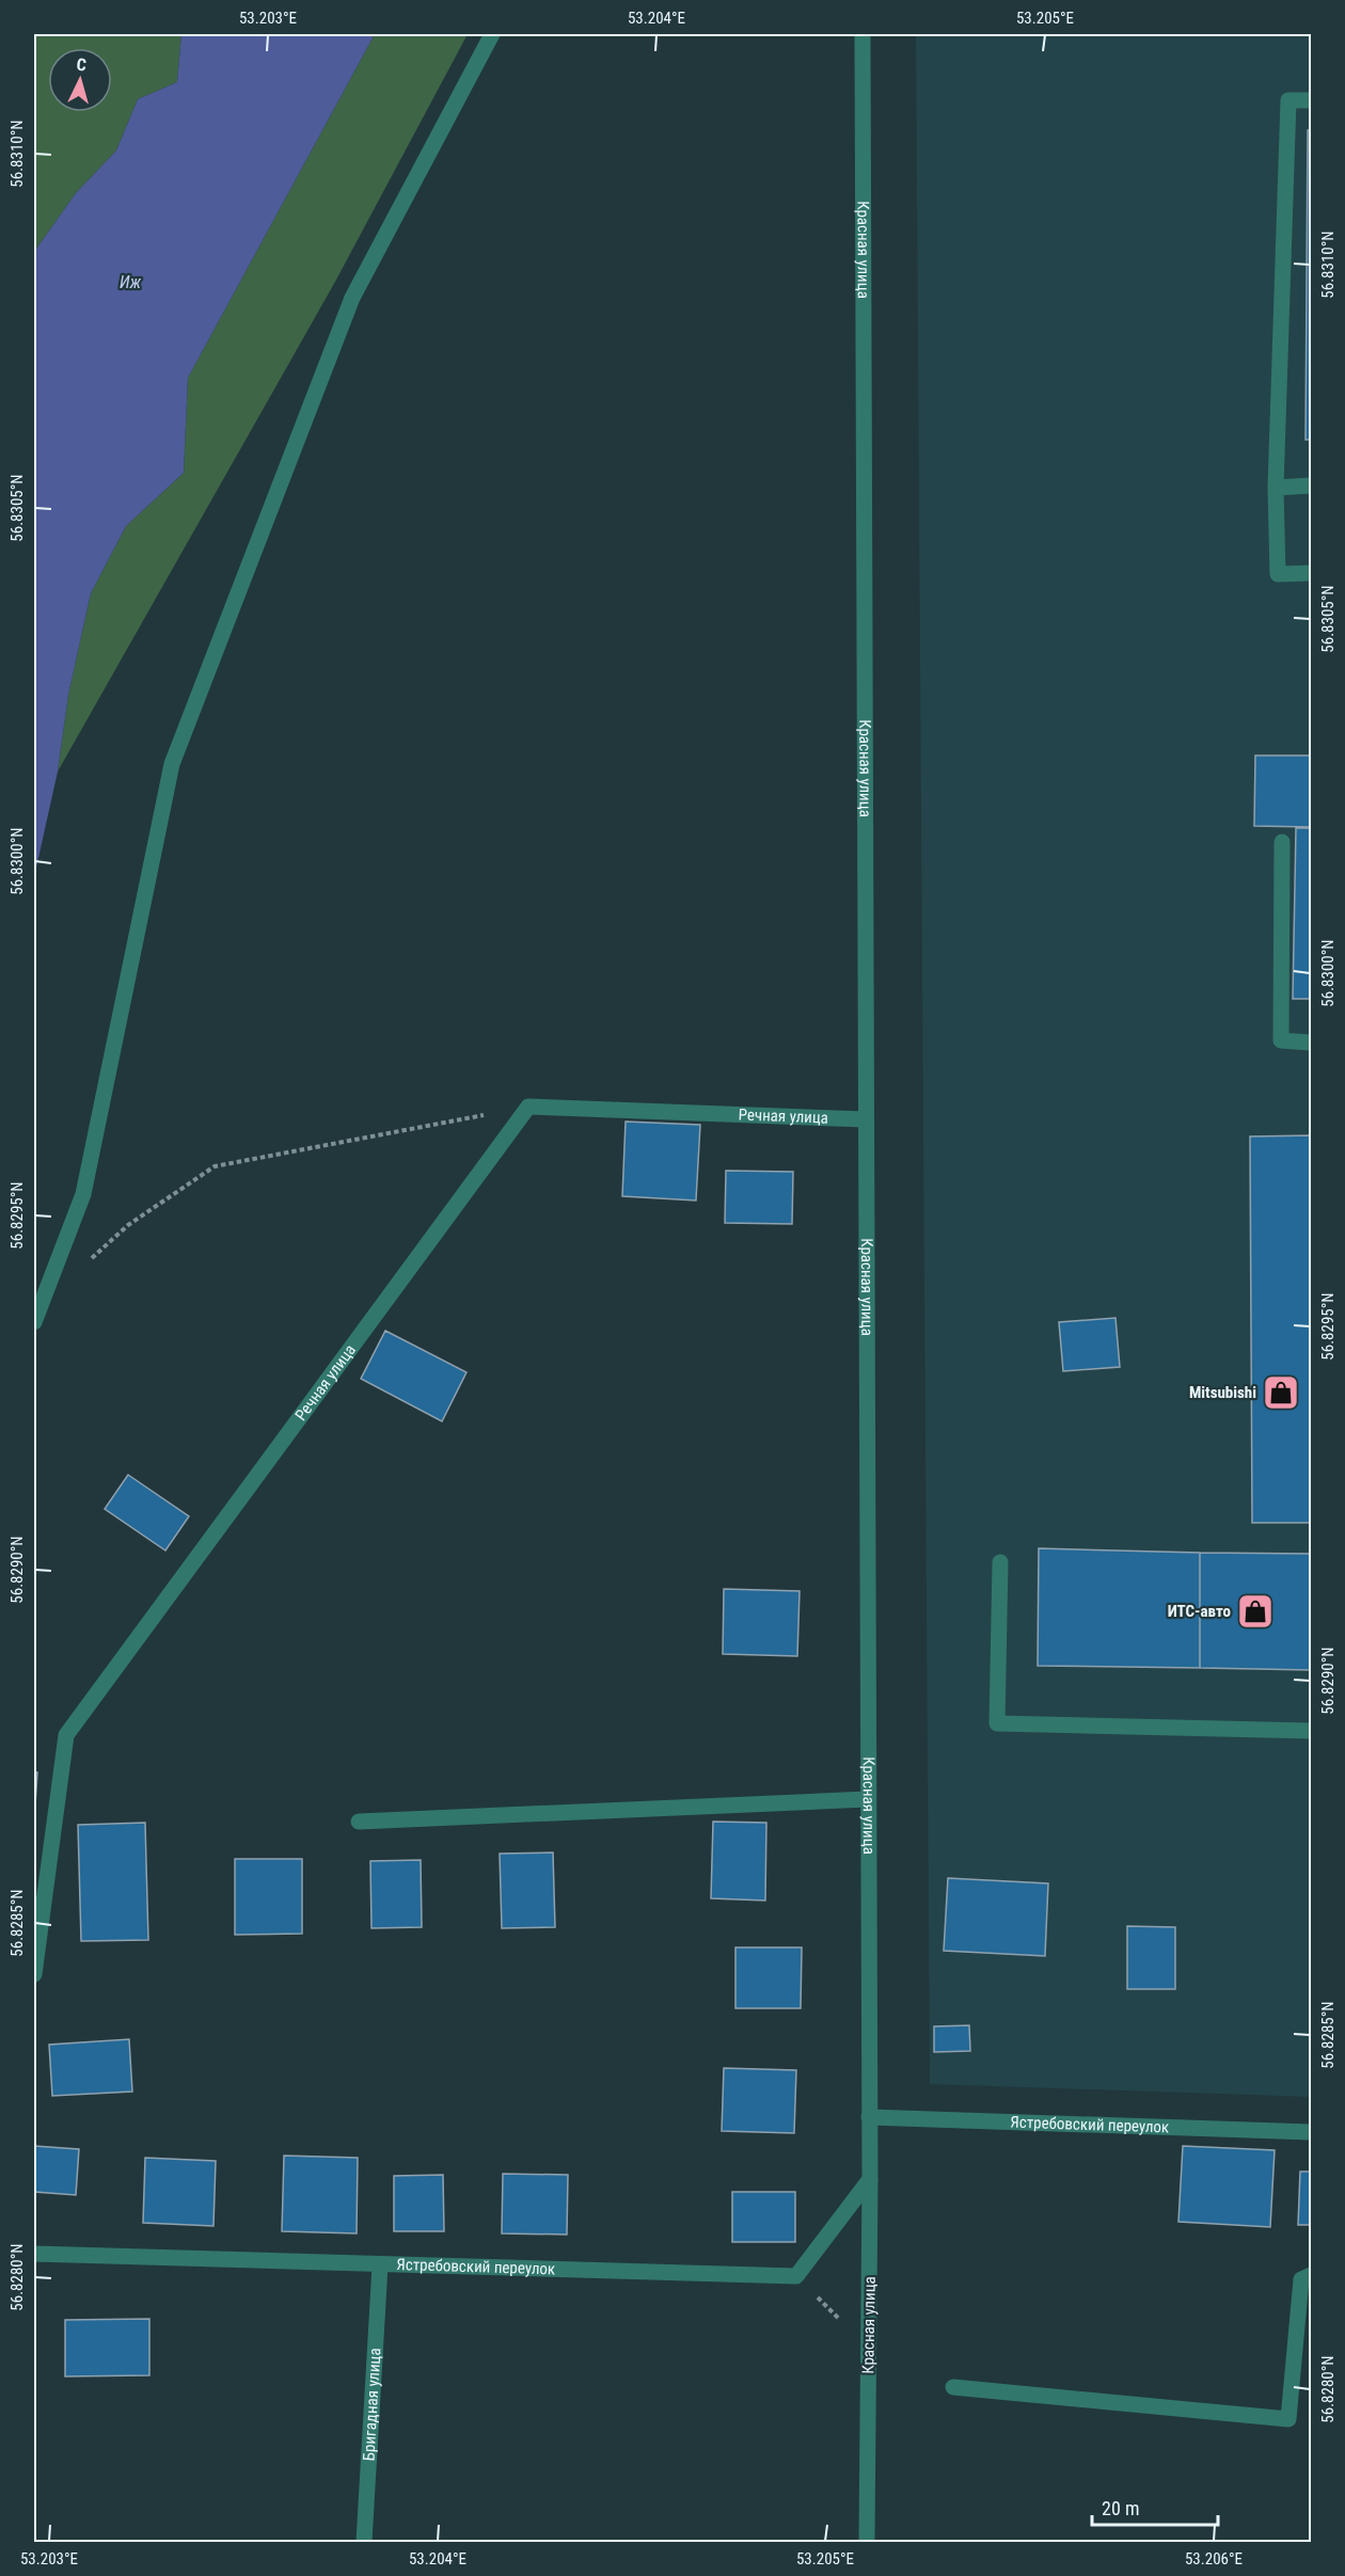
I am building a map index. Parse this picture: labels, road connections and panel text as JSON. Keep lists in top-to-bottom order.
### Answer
{
  "streets": {
    "street": [
      "Красная улица",
      "Речная улица",
      "Ястребовский переулок",
      "Бригадная улица"
    ]
  },
  "crossings": [
    ["Красная улица", "Речная улица"],
    ["Красная улица", "Ястребовский переулок"],
    ["Ястребовский переулок", "Бригадная улица"]
  ],
  "water": ["Иж"],
  "places": {
    "shop": ["Mitsubishi", "ИТС-авто"]
  },
  "scale_bar": "20 m",
  "north": "top",
  "coordinates": [
    "53.203°E",
    "53.204°E",
    "53.205°E",
    "56.8310°N",
    "56.8305°N",
    "56.8300°N",
    "56.8295°N",
    "56.8290°N",
    "56.8285°N",
    "56.8280°N",
    "53.206°E"
  ]
}
